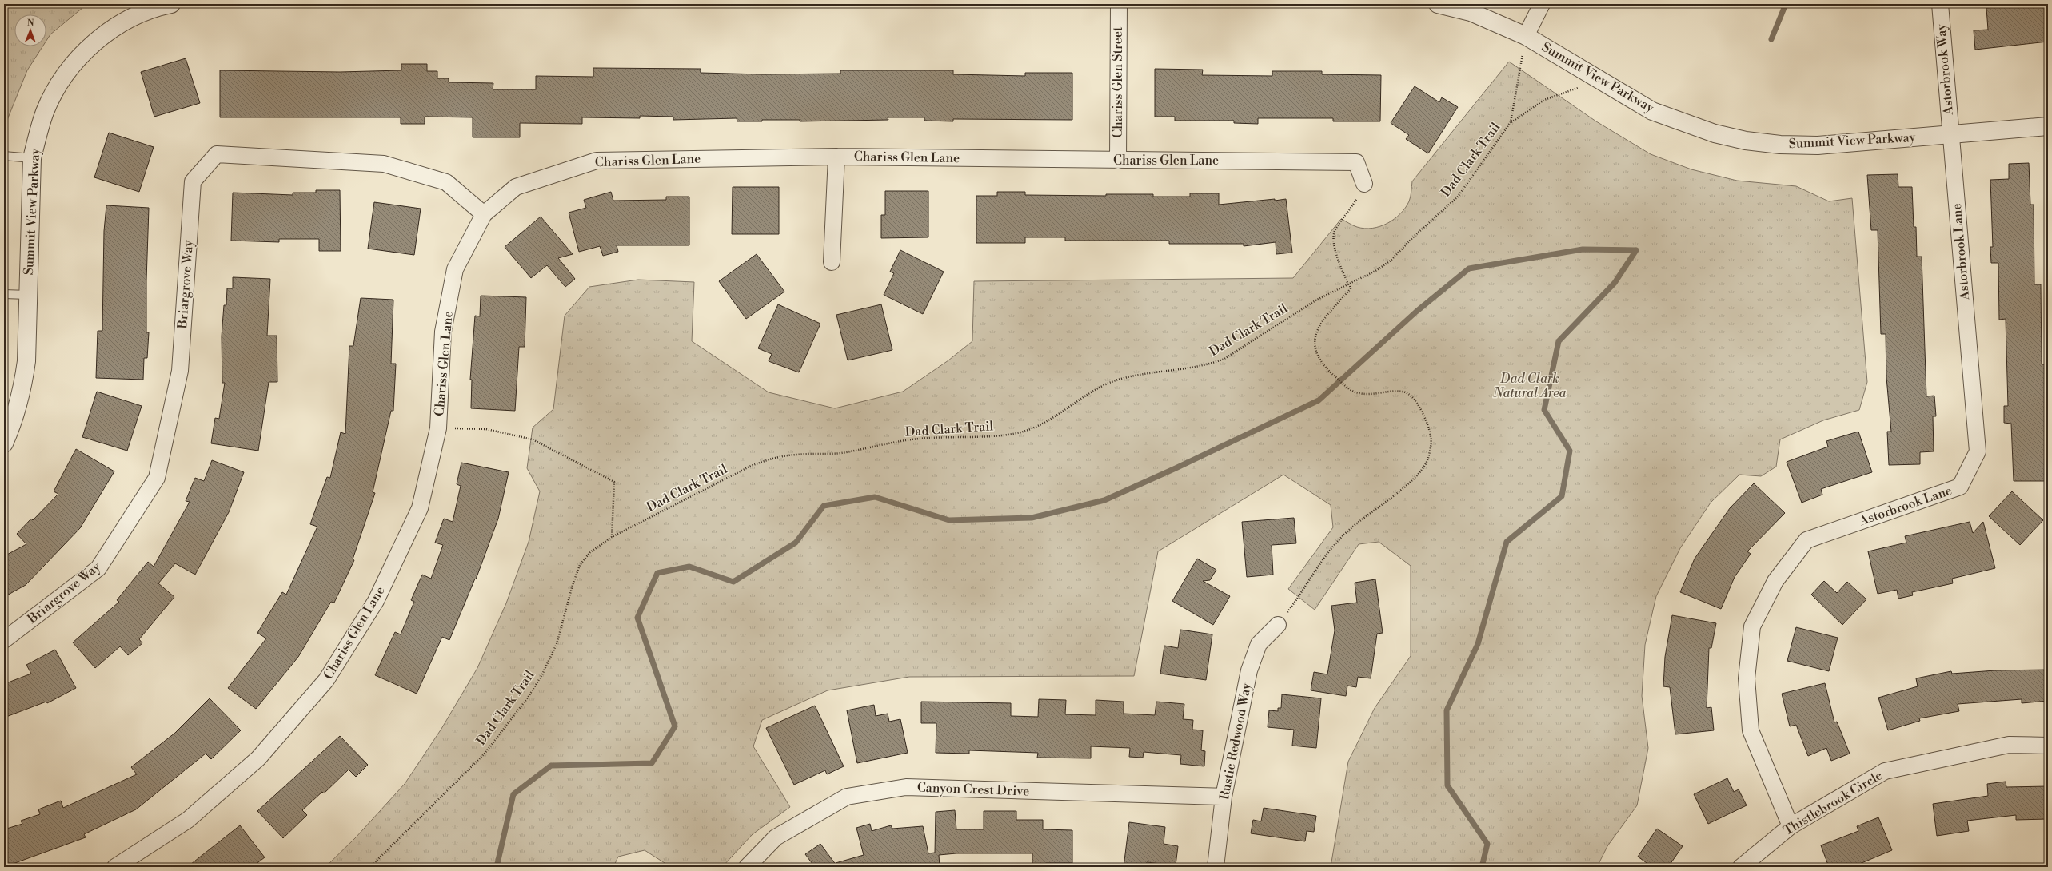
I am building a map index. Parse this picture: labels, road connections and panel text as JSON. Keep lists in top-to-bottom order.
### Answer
{
  "streets": {
    "street": [
      "Astorbrook Way",
      "Summit View Parkway",
      "Chariss Glen Street",
      "Chariss Glen Lane",
      "Astorbrook Lane",
      "Briargrove Way",
      "Rustic Redwood Way",
      "Canyon Crest Drive",
      "Thistlebrook Circle"
    ],
    "path": ["Dad Clark Trail"]
  },
  "crossings": [
    ["Astorbrook Way", "Summit View Parkway"],
    ["Astorbrook Way", "Astorbrook Lane"],
    ["Summit View Parkway", "Dad Clark Trail"],
    ["Summit View Parkway", "Astorbrook Lane"],
    ["Chariss Glen Street", "Chariss Glen Lane"],
    ["Chariss Glen Lane", "Briargrove Way"],
    ["Astorbrook Lane", "Thistlebrook Circle"],
    ["Rustic Redwood Way", "Canyon Crest Drive"]
  ],
  "parks": ["Dad Clark Natural Area"],
  "north": "top"
}
